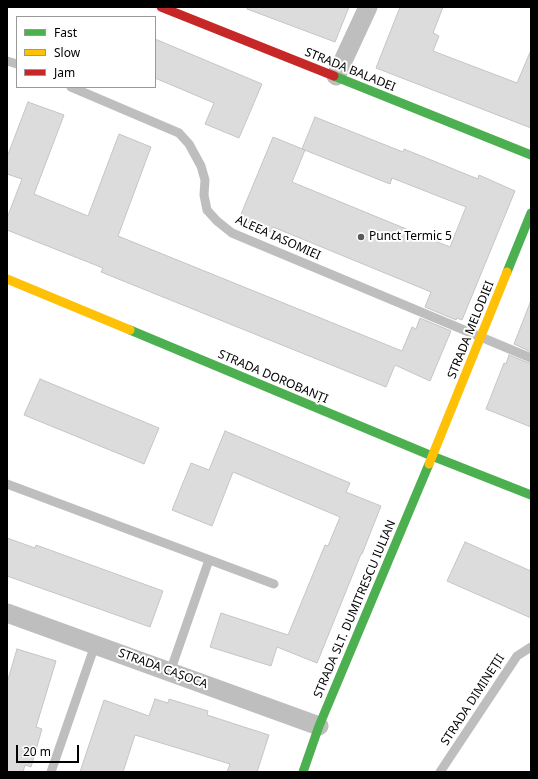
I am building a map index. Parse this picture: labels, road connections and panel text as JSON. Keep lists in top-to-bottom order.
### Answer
{
  "streets": {
    "street": [
      "STRADA BALADEI",
      "STRADA MELODIEI",
      "STRADA DOROBANȚI",
      "STRADA SLT. DUMITRESCU IULIAN",
      "STRADA CAȘOCA"
    ],
    "lane": ["ALEEA IASOMIEI", "STRADA DIMINEȚII"]
  },
  "crossings": [
    ["ALEEA IASOMIEI", "STRADA MELODIEI"],
    ["STRADA MELODIEI", "STRADA DOROBANȚI"],
    ["STRADA MELODIEI", "STRADA SLT. DUMITRESCU IULIAN"],
    ["STRADA DOROBANȚI", "STRADA SLT. DUMITRESCU IULIAN"],
    ["STRADA SLT. DUMITRESCU IULIAN", "STRADA CAȘOCA"]
  ],
  "places": ["Punct Termic 5"],
  "legend": ["Fast", "Slow", "Jam"],
  "scale_bar": "20 m"
}
